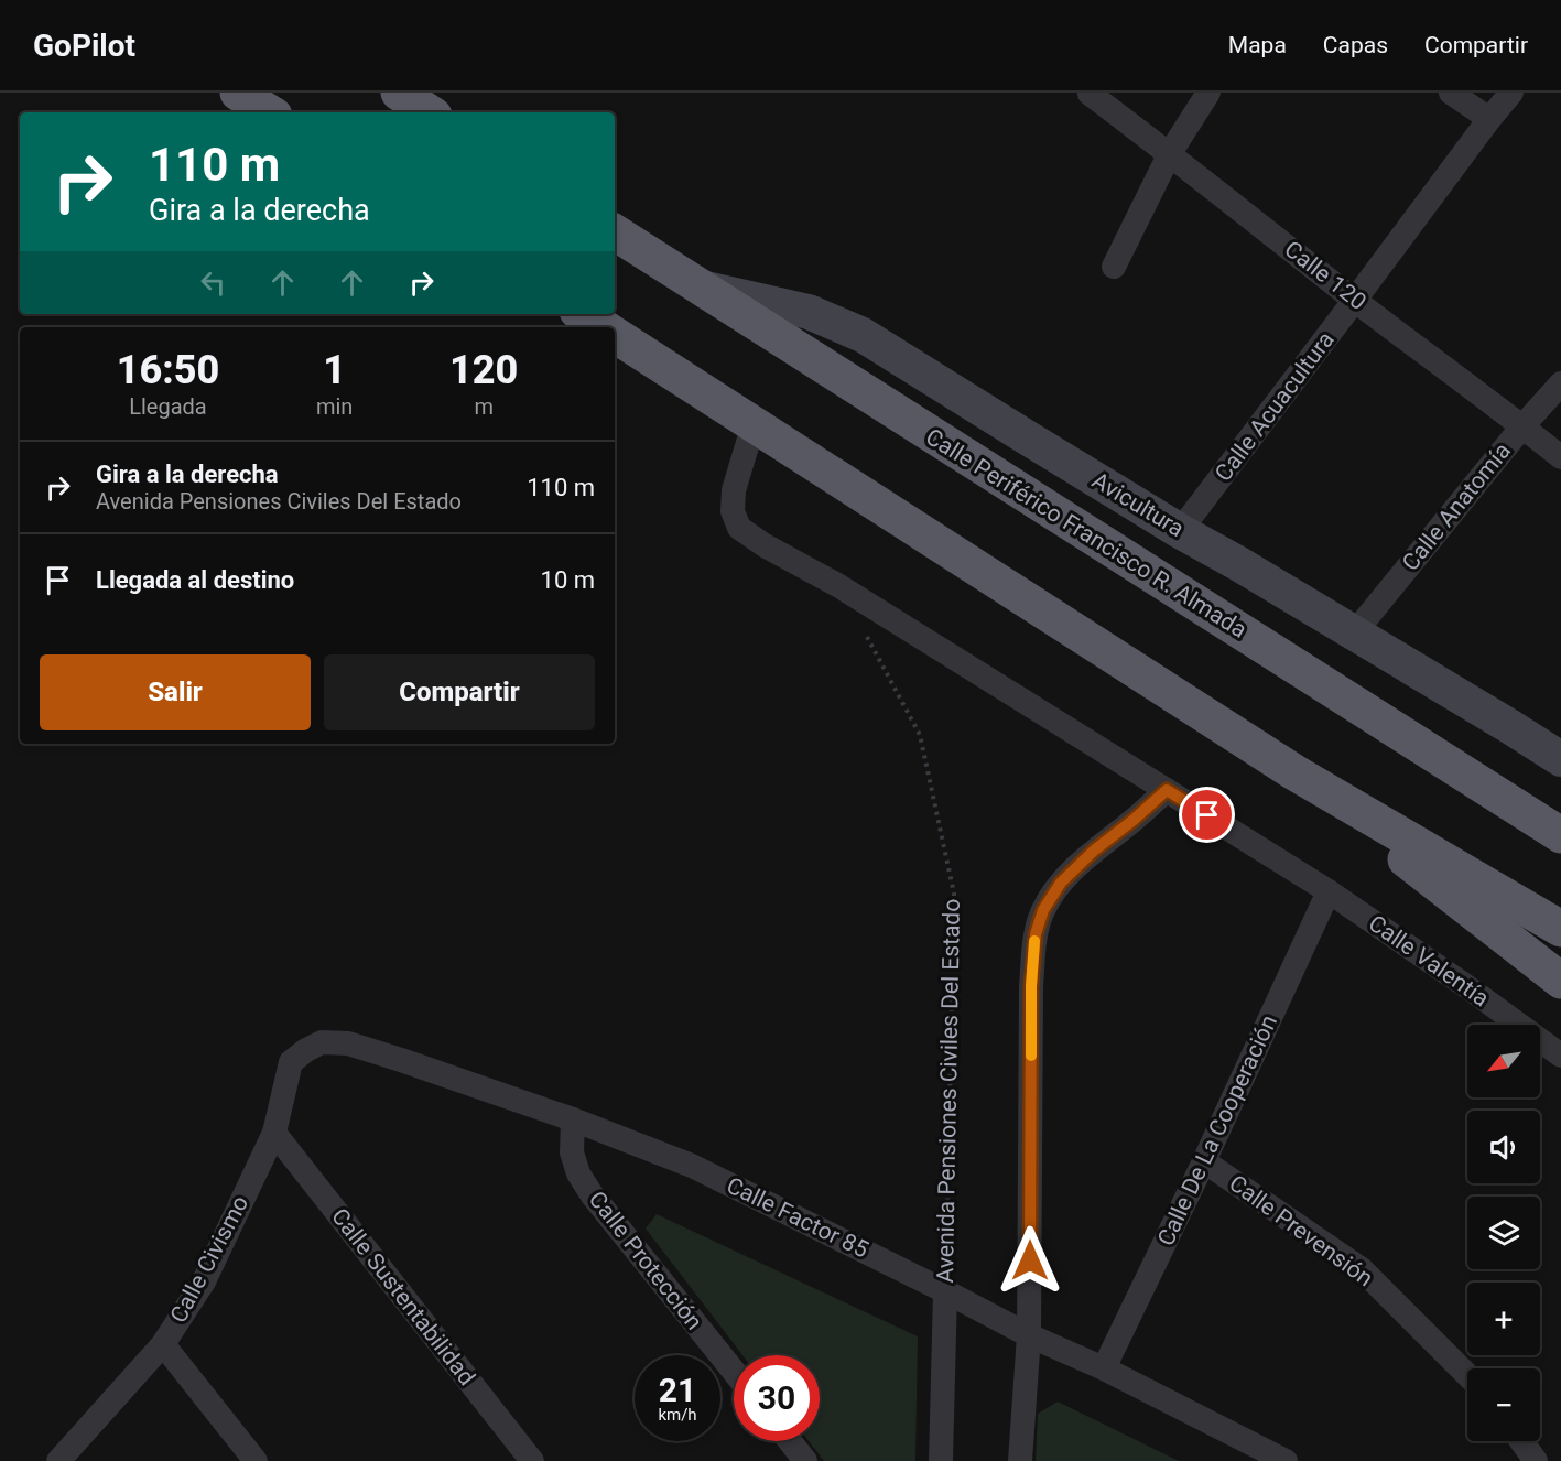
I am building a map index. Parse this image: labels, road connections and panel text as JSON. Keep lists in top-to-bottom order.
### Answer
{
  "streets": {
    "highway": ["Calle Periférico Francisco R. Almada"],
    "main road": ["Avicultura"],
    "street": [
      "Calle 120",
      "Calle Acuacultura",
      "Calle Anatomía",
      "Calle Valentía",
      "Avenida Pensiones Civiles Del Estado",
      "Calle De La Cooperación",
      "Calle Factor 85",
      "Calle Prevensión",
      "Calle Civismo",
      "Calle Protección",
      "Calle Sustentabilidad"
    ]
  },
  "crossings": [
    ["Calle 120", "Calle Acuacultura"],
    ["Calle 120", "Calle Anatomía"],
    ["Calle Acuacultura", "Avicultura"],
    ["Avicultura", "Calle Anatomía"],
    ["Avicultura", "Calle Periférico Francisco R. Almada"],
    ["Calle Valentía", "Calle De La Cooperación"],
    ["Avenida Pensiones Civiles Del Estado", "Calle Factor 85"],
    ["Calle De La Cooperación", "Calle Factor 85"],
    ["Calle De La Cooperación", "Calle Prevensión"],
    ["Calle Factor 85", "Calle Civismo"],
    ["Calle Factor 85", "Calle Protección"],
    ["Calle Civismo", "Calle Sustentabilidad"]
  ],
  "north": "bottom left",
  "page": {
    "header": "GoPilot",
    "nav": ["Mapa", "Capas", "Compartir"],
    "turn": ["110 m", "Gira a la derecha"],
    "eta": [
      "16:50",
      "Llegada",
      "1",
      "min",
      "120",
      "m"
    ],
    "list": [
      {
        "name": "Gira a la derecha",
        "note": "Avenida Pensiones Civiles Del Estado",
        "value": "110 m"
      },
      {
        "name": "Llegada al destino",
        "value": "10 m"
      }
    ],
    "buttons": ["Salir", "Compartir"],
    "map_buttons": ["+", "−"],
    "speed": "21 km/h",
    "limit": "30"
  }
}
